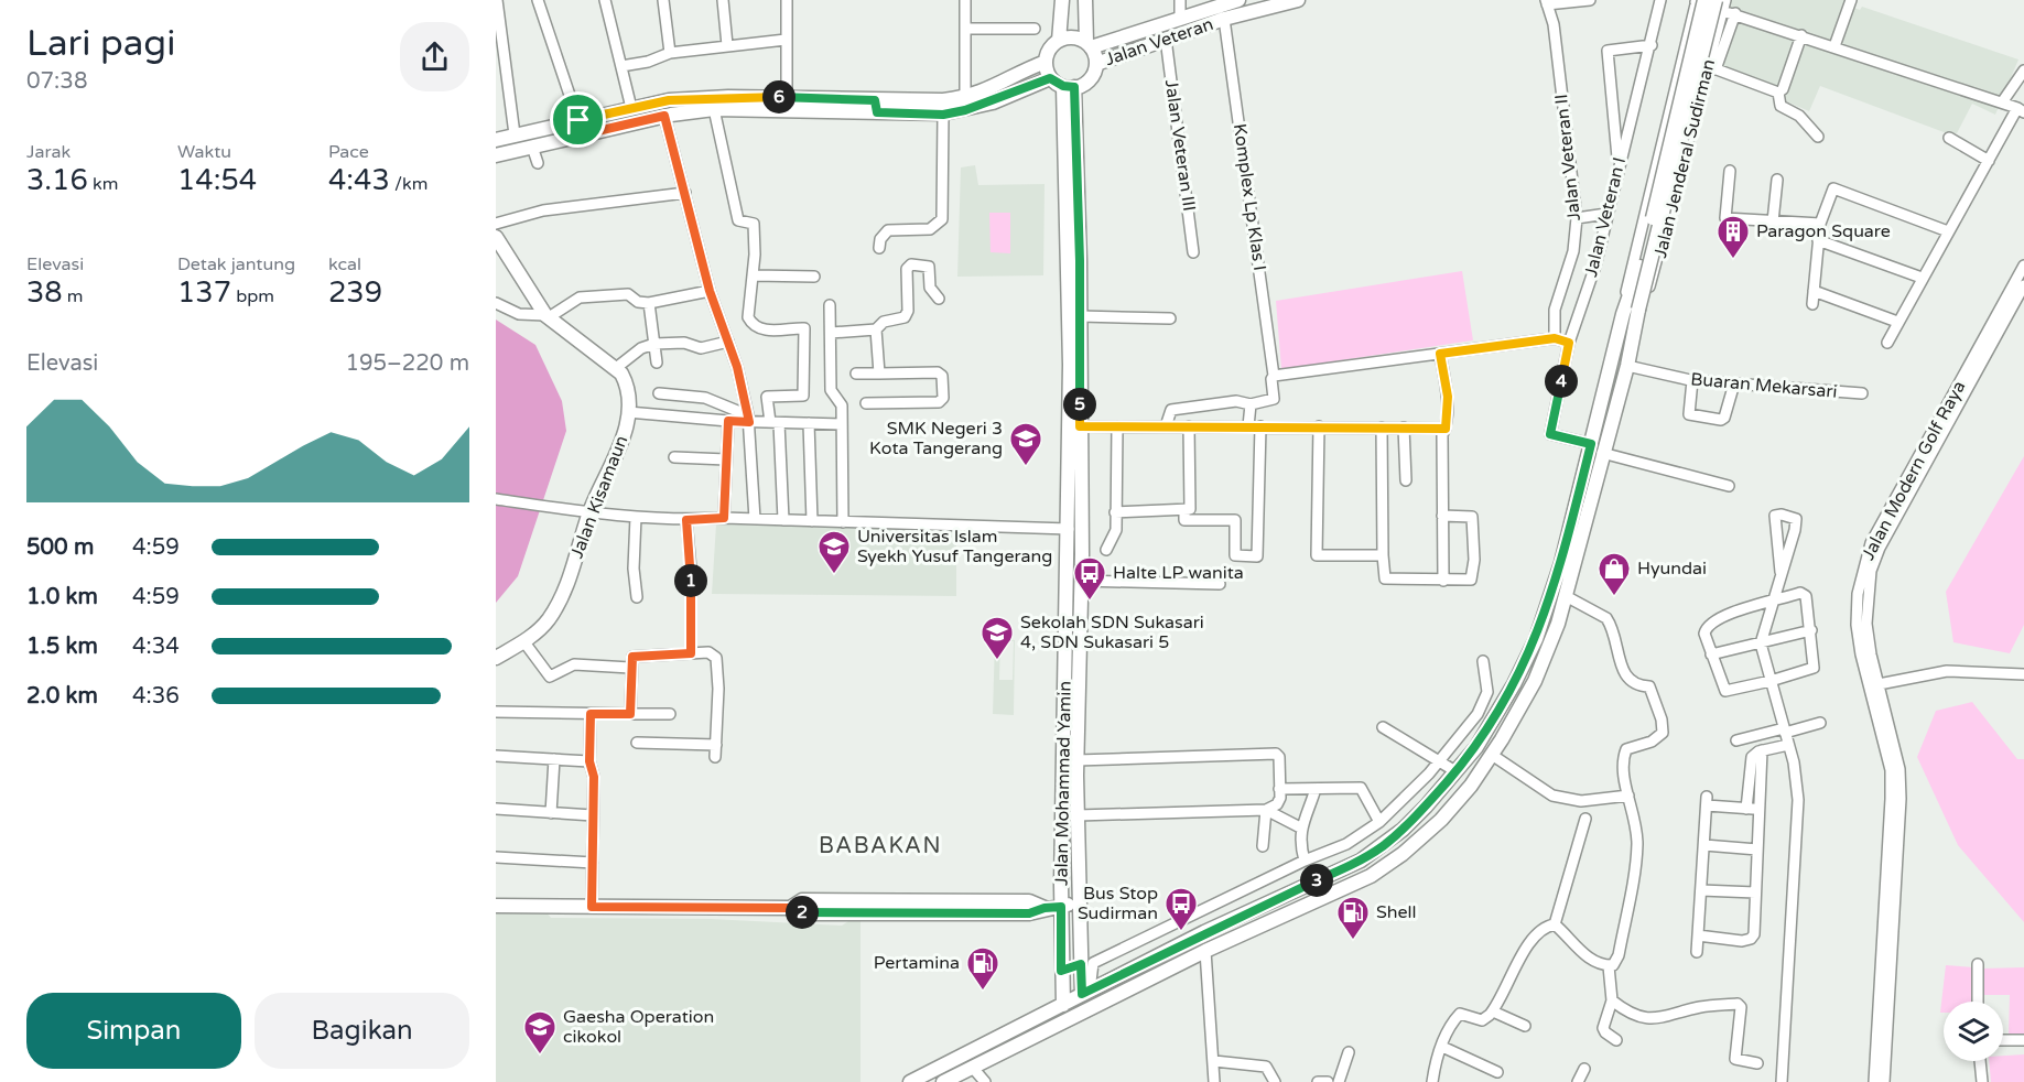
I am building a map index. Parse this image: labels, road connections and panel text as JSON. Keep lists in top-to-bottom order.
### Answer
{
  "streets": {
    "main road": [
      "Jalan Veteran",
      "Jalan Jenderal Sudirman",
      "Jalan Kisamaun",
      "Jalan Mohammad Yamin"
    ],
    "street": [
      "Jalan Veteran III",
      "Jalan Veteran II",
      "Komplex Lp Klas I",
      "Jalan Veteran I",
      "Buaran Mekarsari",
      "Jalan Modern Golf Raya"
    ]
  },
  "crossings": [
    ["Jalan Veteran", "Jalan Veteran III"],
    ["Jalan Veteran", "Komplex Lp Klas I"],
    ["Jalan Veteran", "Jalan Mohammad Yamin"],
    ["Jalan Jenderal Sudirman", "Jalan Veteran I"],
    ["Jalan Jenderal Sudirman", "Buaran Mekarsari"],
    ["Jalan Jenderal Sudirman", "Jalan Mohammad Yamin"]
  ],
  "districts": ["BABAKAN"],
  "places": {
    "building": ["Paragon Square"],
    "school or university": [
      "SMK Negeri 3 Kota Tangerang",
      "Universitas Islam Syekh Yusuf Tangerang",
      "Sekolah SDN Sukasari 4, SDN Sukasari 5",
      "Gaesha Operation cikokol"
    ],
    "shop": ["Hyundai"],
    "bus stop": ["Halte LP wanita", "Bus Stop Sudirman"],
    "fuel station": ["Shell", "Pertamina"]
  },
  "page": {
    "heading": ["Lari pagi", "07:38"],
    "pins": [
      "6",
      "4",
      "5",
      "1",
      "3",
      "2"
    ],
    "stats": [
      ["Jarak", "3.16 km"],
      ["Waktu", "14:54"],
      ["Pace", "4:43 /km"],
      ["Elevasi", "38 m"],
      ["Detak jantung", "137 bpm"],
      ["kcal", "239"]
    ],
    "chart": ["Elevasi", "195–220 m"],
    "list": [
      {
        "name": "500 m",
        "note": "4:59"
      },
      {
        "name": "1.0 km",
        "note": "4:59"
      },
      {
        "name": "1.5 km",
        "note": "4:34"
      },
      {
        "name": "2.0 km",
        "note": "4:36"
      }
    ],
    "buttons": ["Simpan", "Bagikan"]
  }
}
